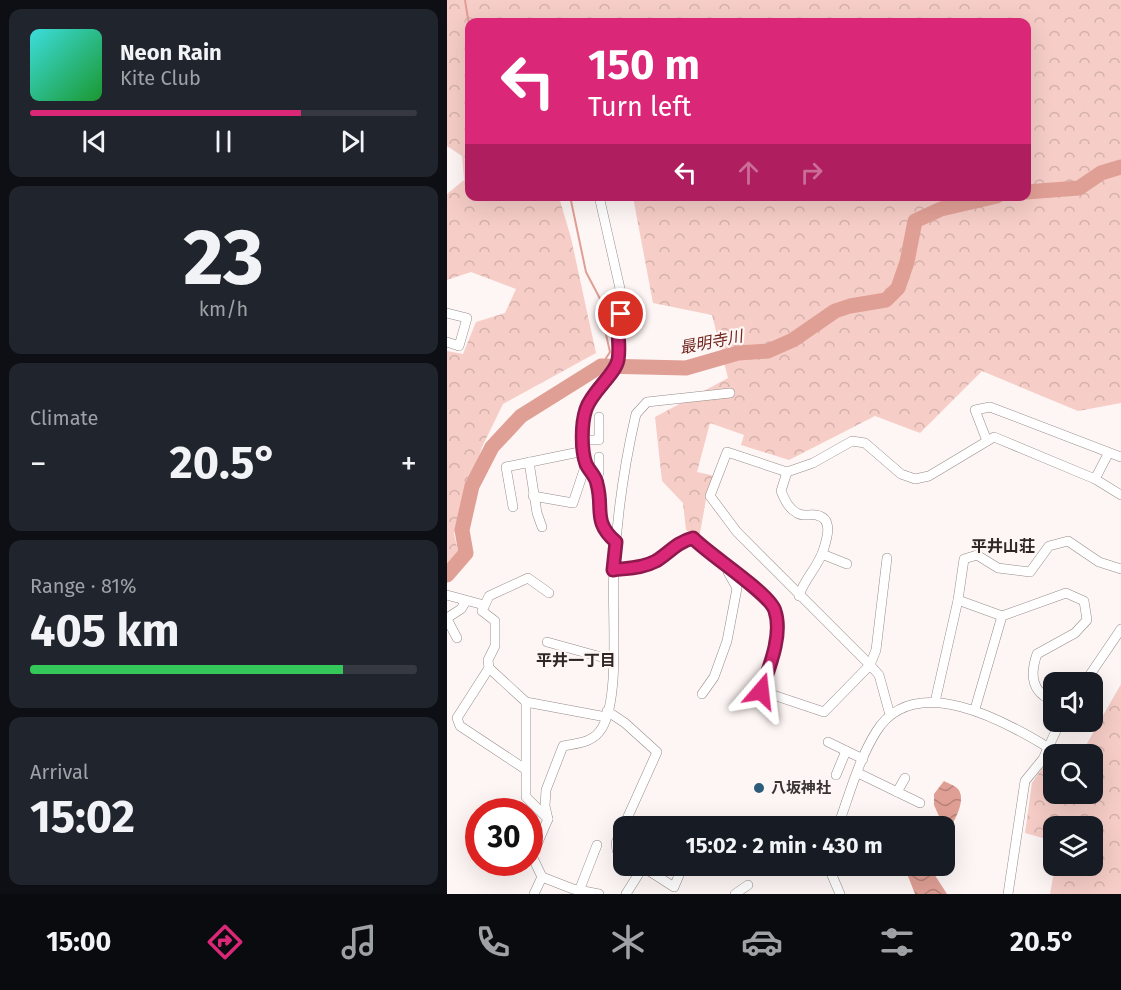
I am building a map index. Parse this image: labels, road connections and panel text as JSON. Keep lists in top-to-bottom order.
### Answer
{
  "districts": ["平井山荘", "平井一丁目"],
  "water": ["最明寺川"],
  "places": ["八坂神社"],
  "page": {
    "turn": ["150 m", "Turn left"],
    "song": ["Neon Rain", "Kite Club"],
    "tile": [
      ["23", "km/h"],
      "Climate",
      ["Range · 81%", "405 km"],
      ["Arrival", "15:02"]
    ],
    "heat": ["−", "20.5°", "+"],
    "limit": "30",
    "trip": "15:02 · 2 min · 430 m",
    "tabs": ["15:00", "20.5°"]
  }
}
